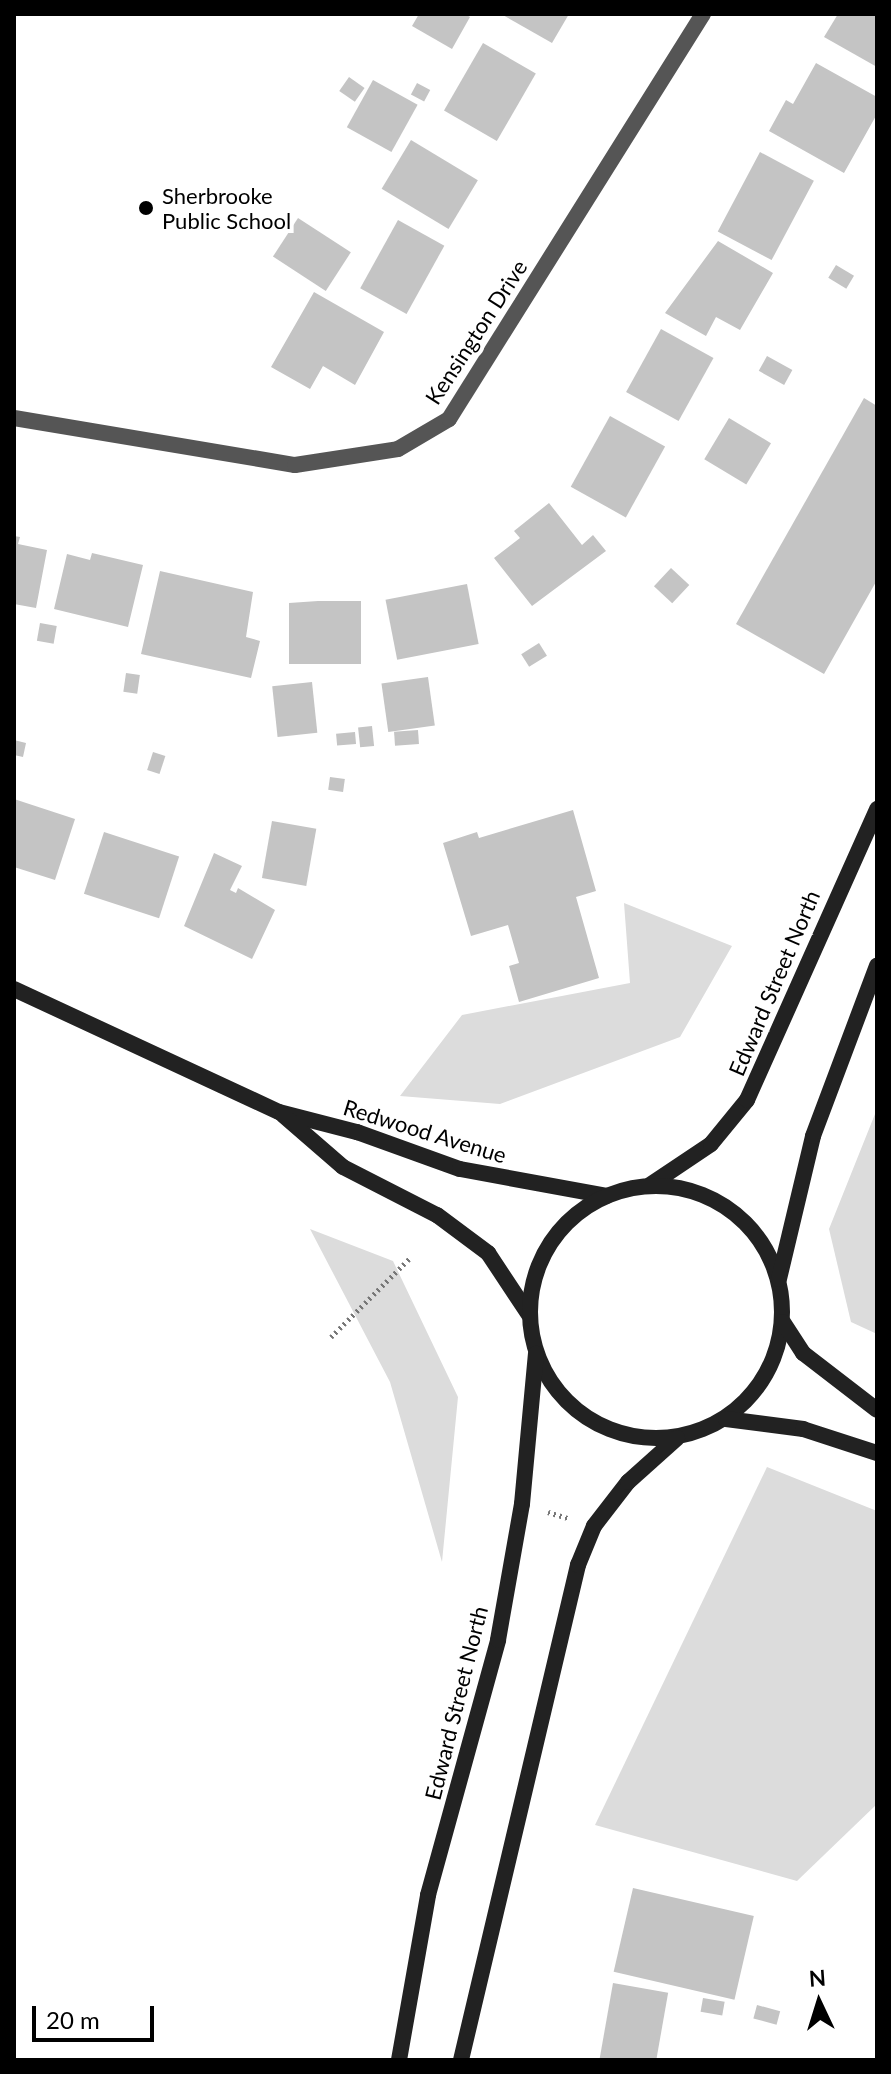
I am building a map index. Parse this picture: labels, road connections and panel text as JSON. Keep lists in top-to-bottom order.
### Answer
{
  "streets": {
    "main road": ["Edward Street North", "Redwood Avenue"],
    "street": ["Kensington Drive"]
  },
  "crossings": [
    ["Edward Street North", "Redwood Avenue"]
  ],
  "places": ["Sherbrooke Public School"],
  "scale_bar": "20 m",
  "north": "top"
}
